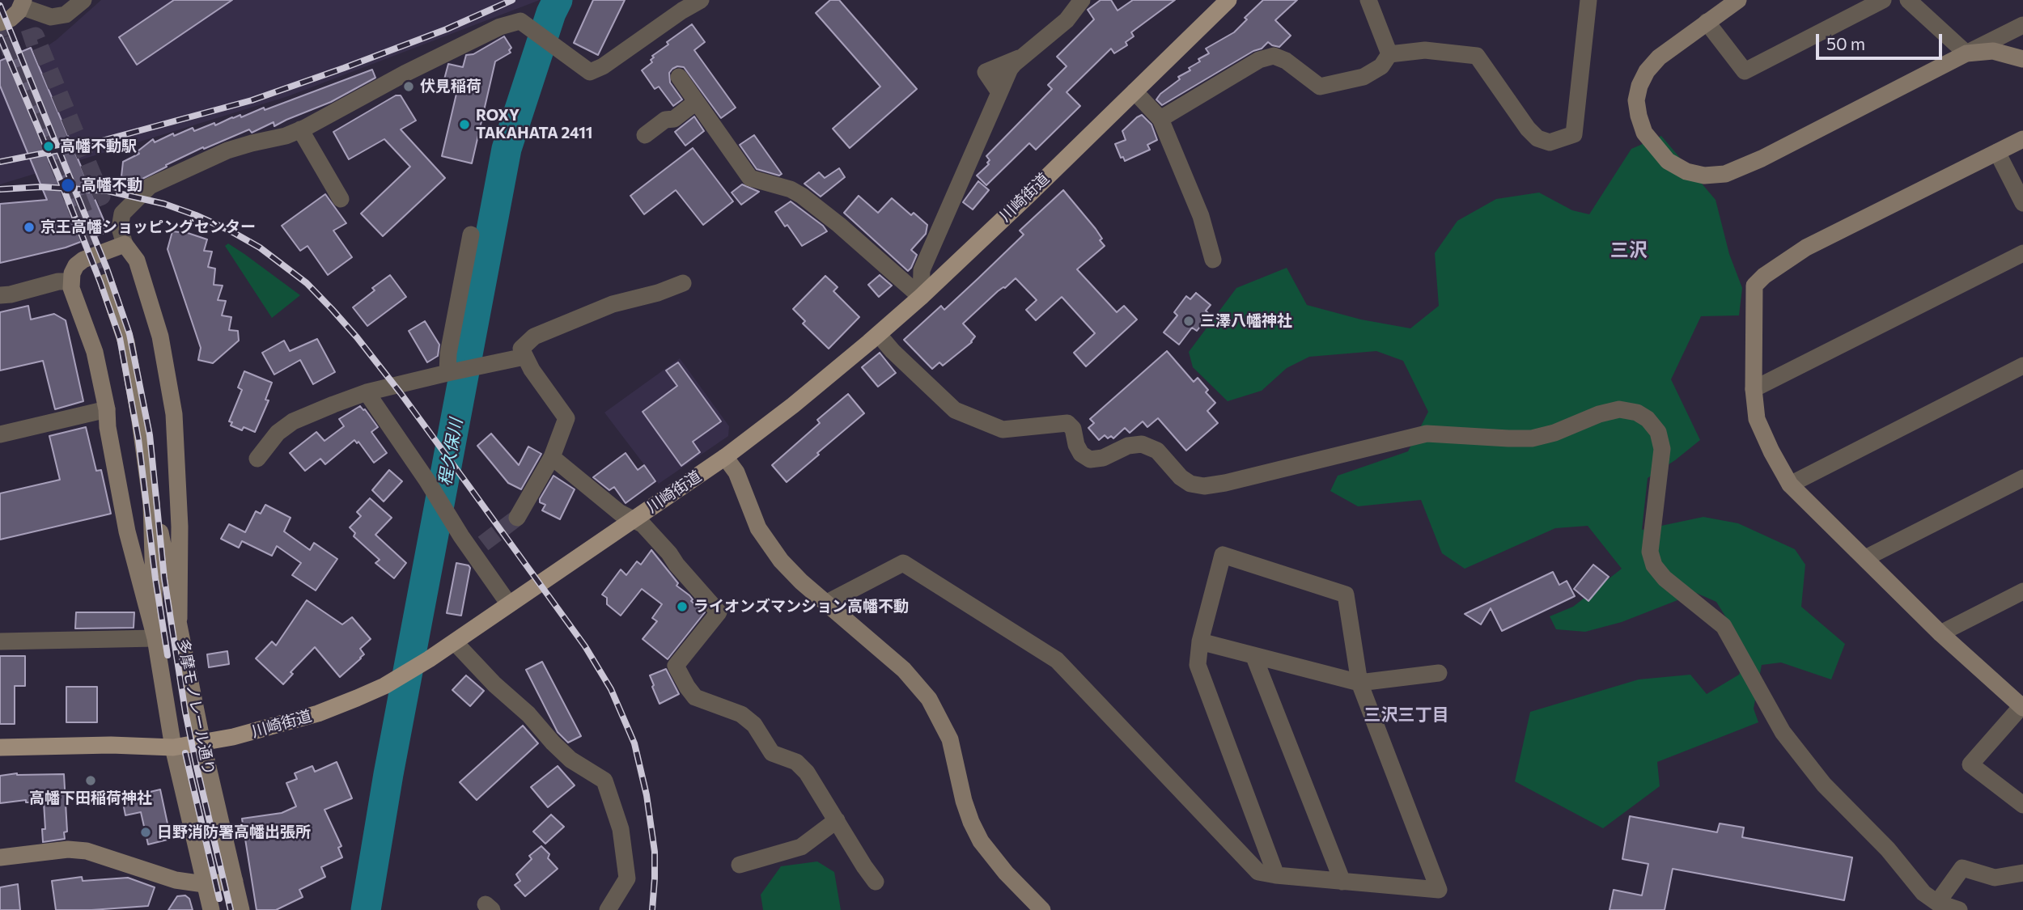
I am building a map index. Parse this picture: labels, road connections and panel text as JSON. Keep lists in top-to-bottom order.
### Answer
{
  "streets": {
    "main road": ["川崎街道"],
    "street": ["多摩モノレール通り"]
  },
  "crossings": [
    ["川崎街道", "多摩モノレール通り"]
  ],
  "districts": ["三沢", "三沢三丁目"],
  "water": ["程久保川"],
  "places": [
    "伏見稲荷",
    "ROXY TAKAHATA 2411",
    "高幡不動駅",
    "高幡不動",
    "京王高幡ショッピングセンター",
    "三澤八幡神社",
    "ライオンズマンション高幡不動",
    "高幡下田稲荷神社",
    "日野消防署高幡出張所"
  ],
  "scale_bar": "50 m"
}
